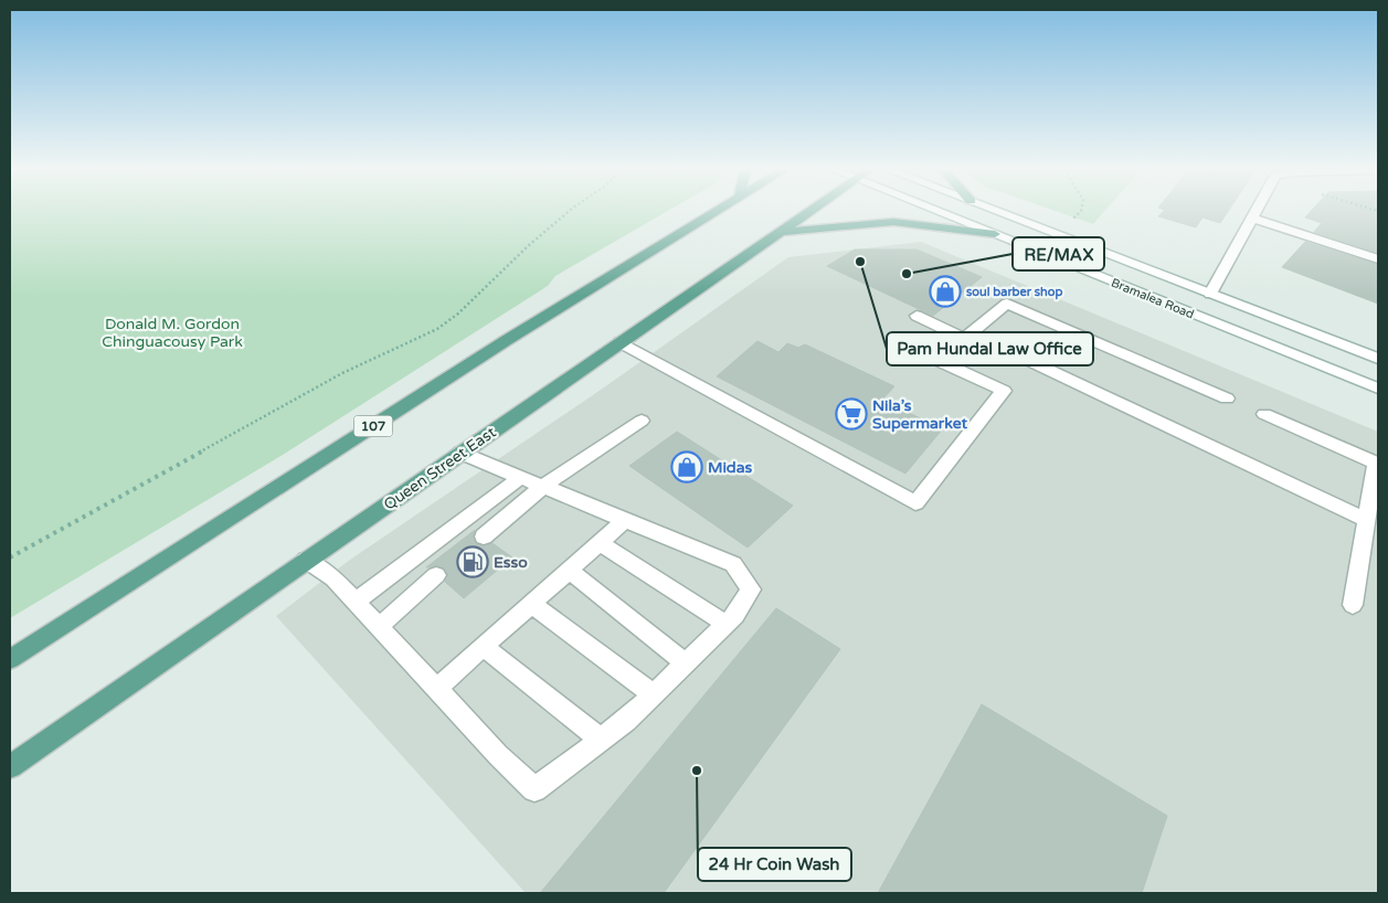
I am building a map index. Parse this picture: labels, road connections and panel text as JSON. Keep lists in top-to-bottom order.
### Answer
{
  "streets": {
    "main road": ["Bramalea Road", "107", "Queen Street East"]
  },
  "parks": ["Donald M. Gordon Chinguacousy Park"],
  "places": {
    "other": ["Pam Hundal Law Office", "RE/MAX", "24 Hr Coin Wash"],
    "shop": ["soul barber shop", "Midas"],
    "supermarket": ["Nila’s Supermarket"],
    "fuel station": ["Esso"]
  }
}
